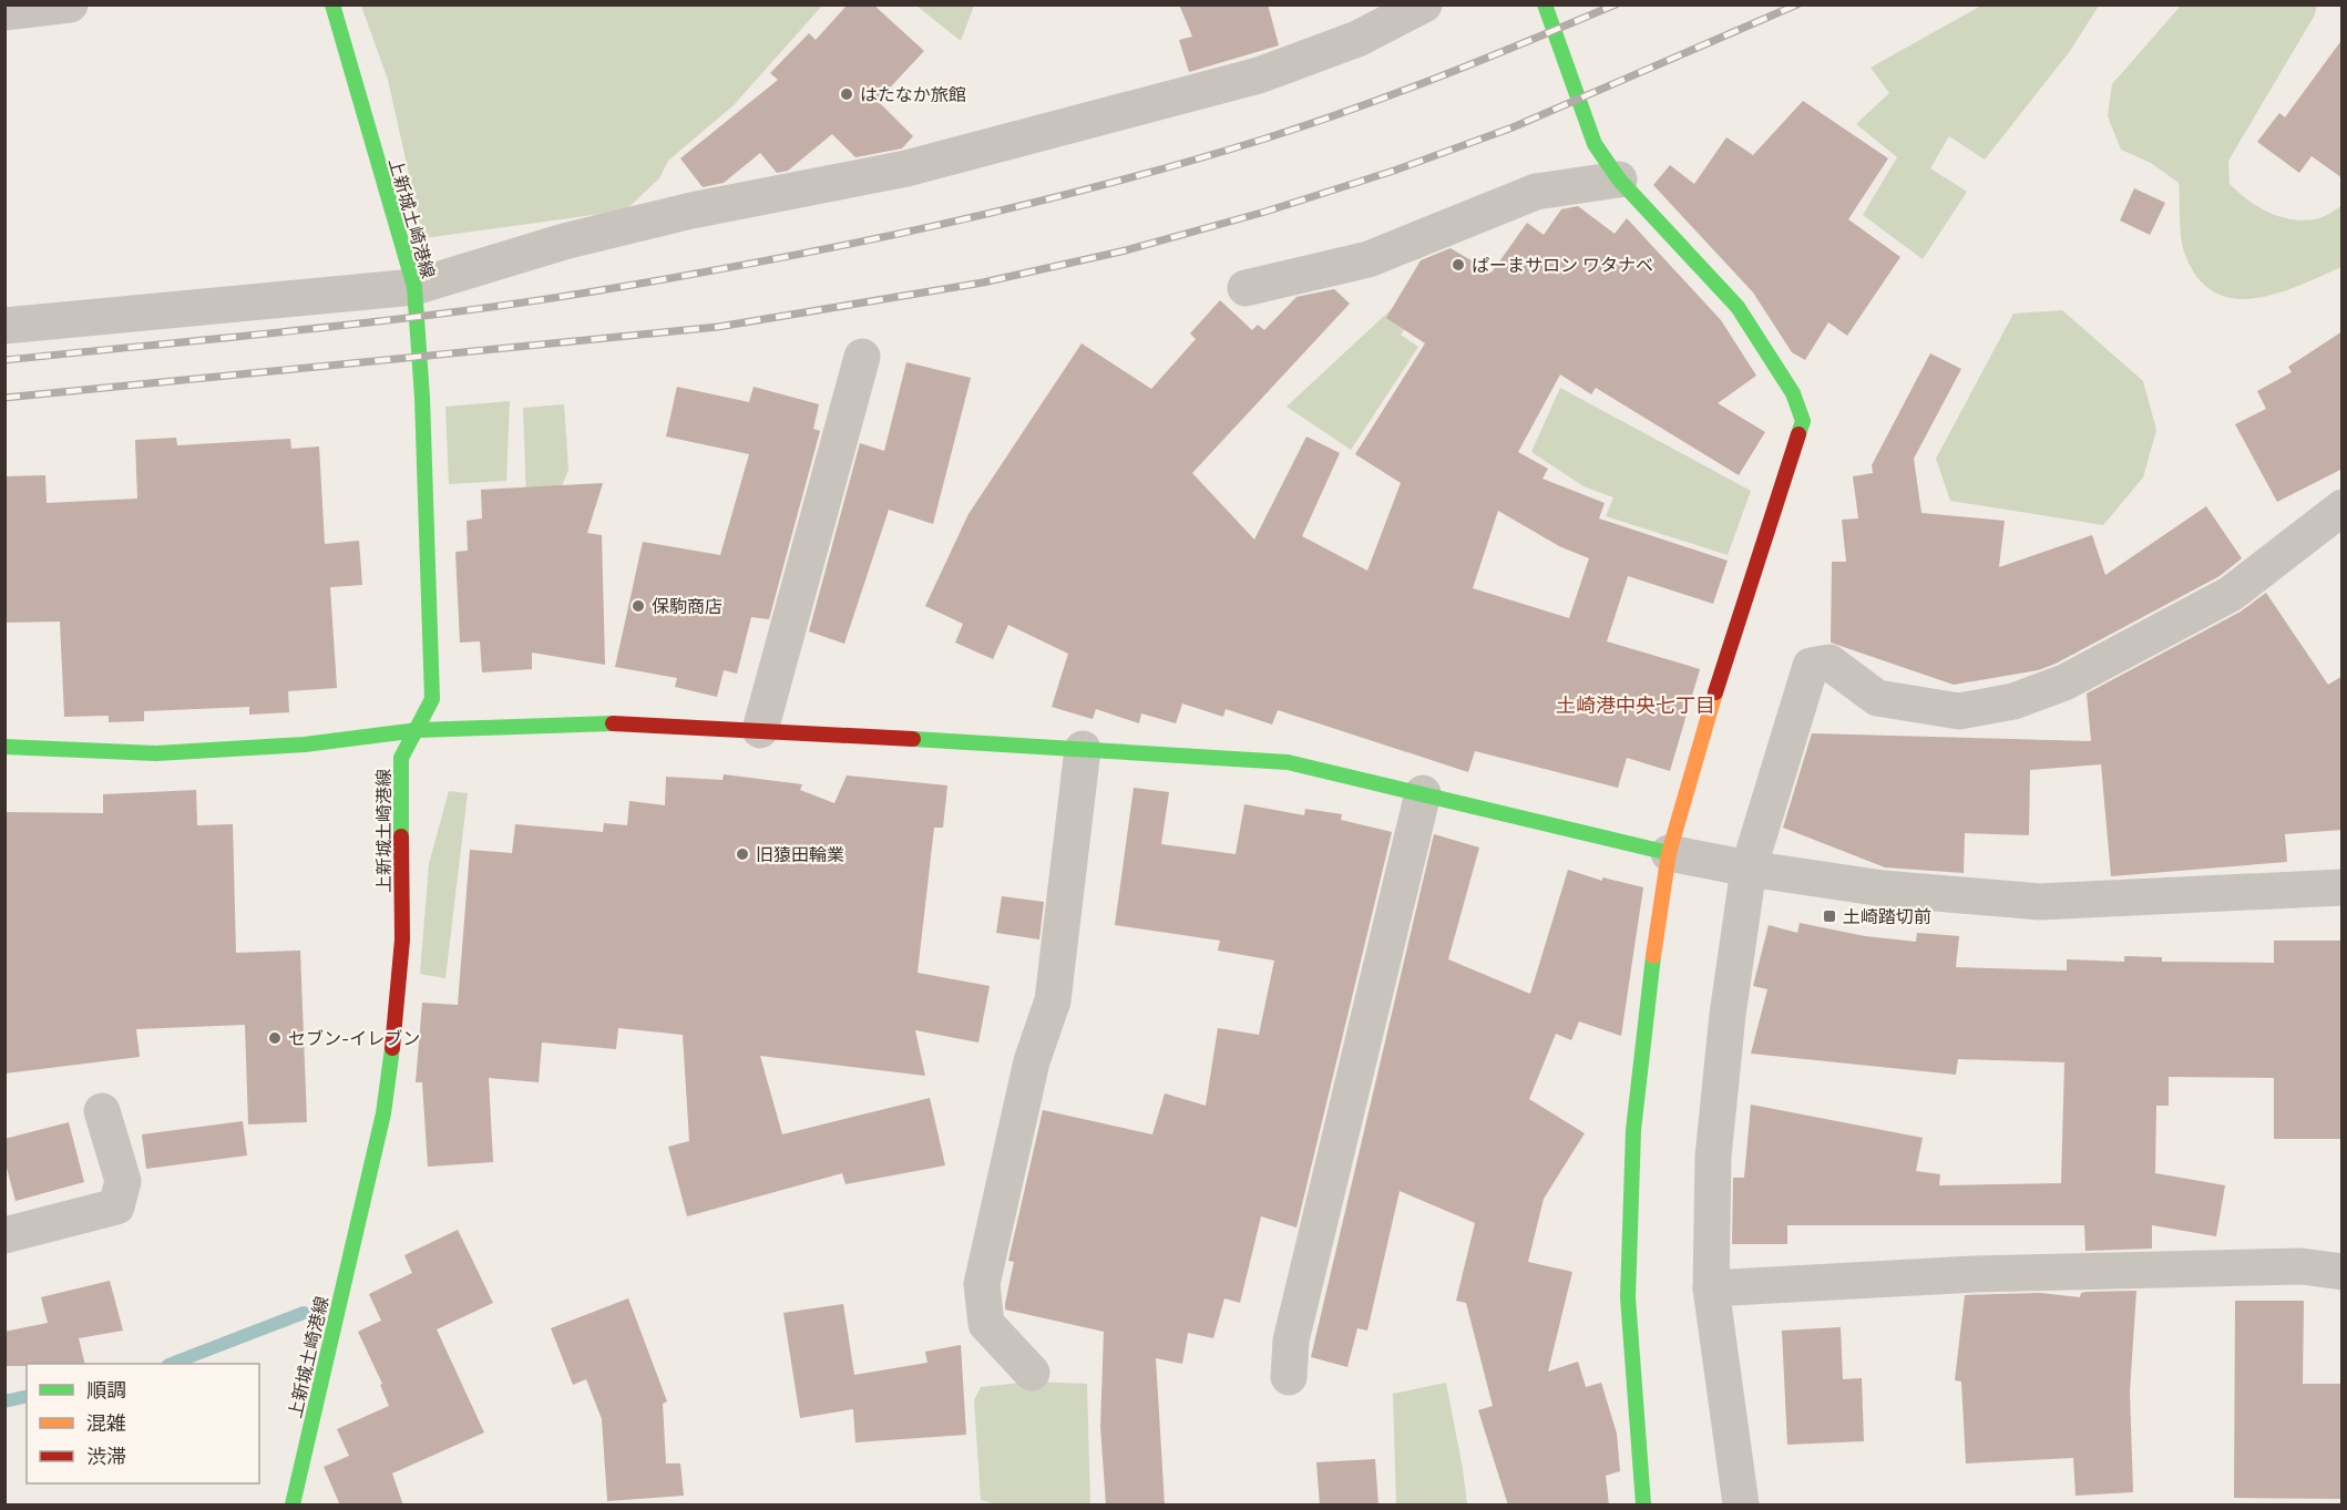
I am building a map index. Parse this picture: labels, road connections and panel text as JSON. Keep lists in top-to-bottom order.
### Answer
{
  "streets": {
    "street": ["上新城土崎港線"]
  },
  "districts": ["土崎港中央七丁目"],
  "places": {
    "other": [
      "はたなか旅館",
      "ぱーまサロン ワタナベ",
      "保駒商店",
      "旧猿田輪業",
      "セブン-イレブン"
    ],
    "transit": ["土崎踏切前"]
  },
  "legend": ["順調", "混雑", "渋滞"]
}
